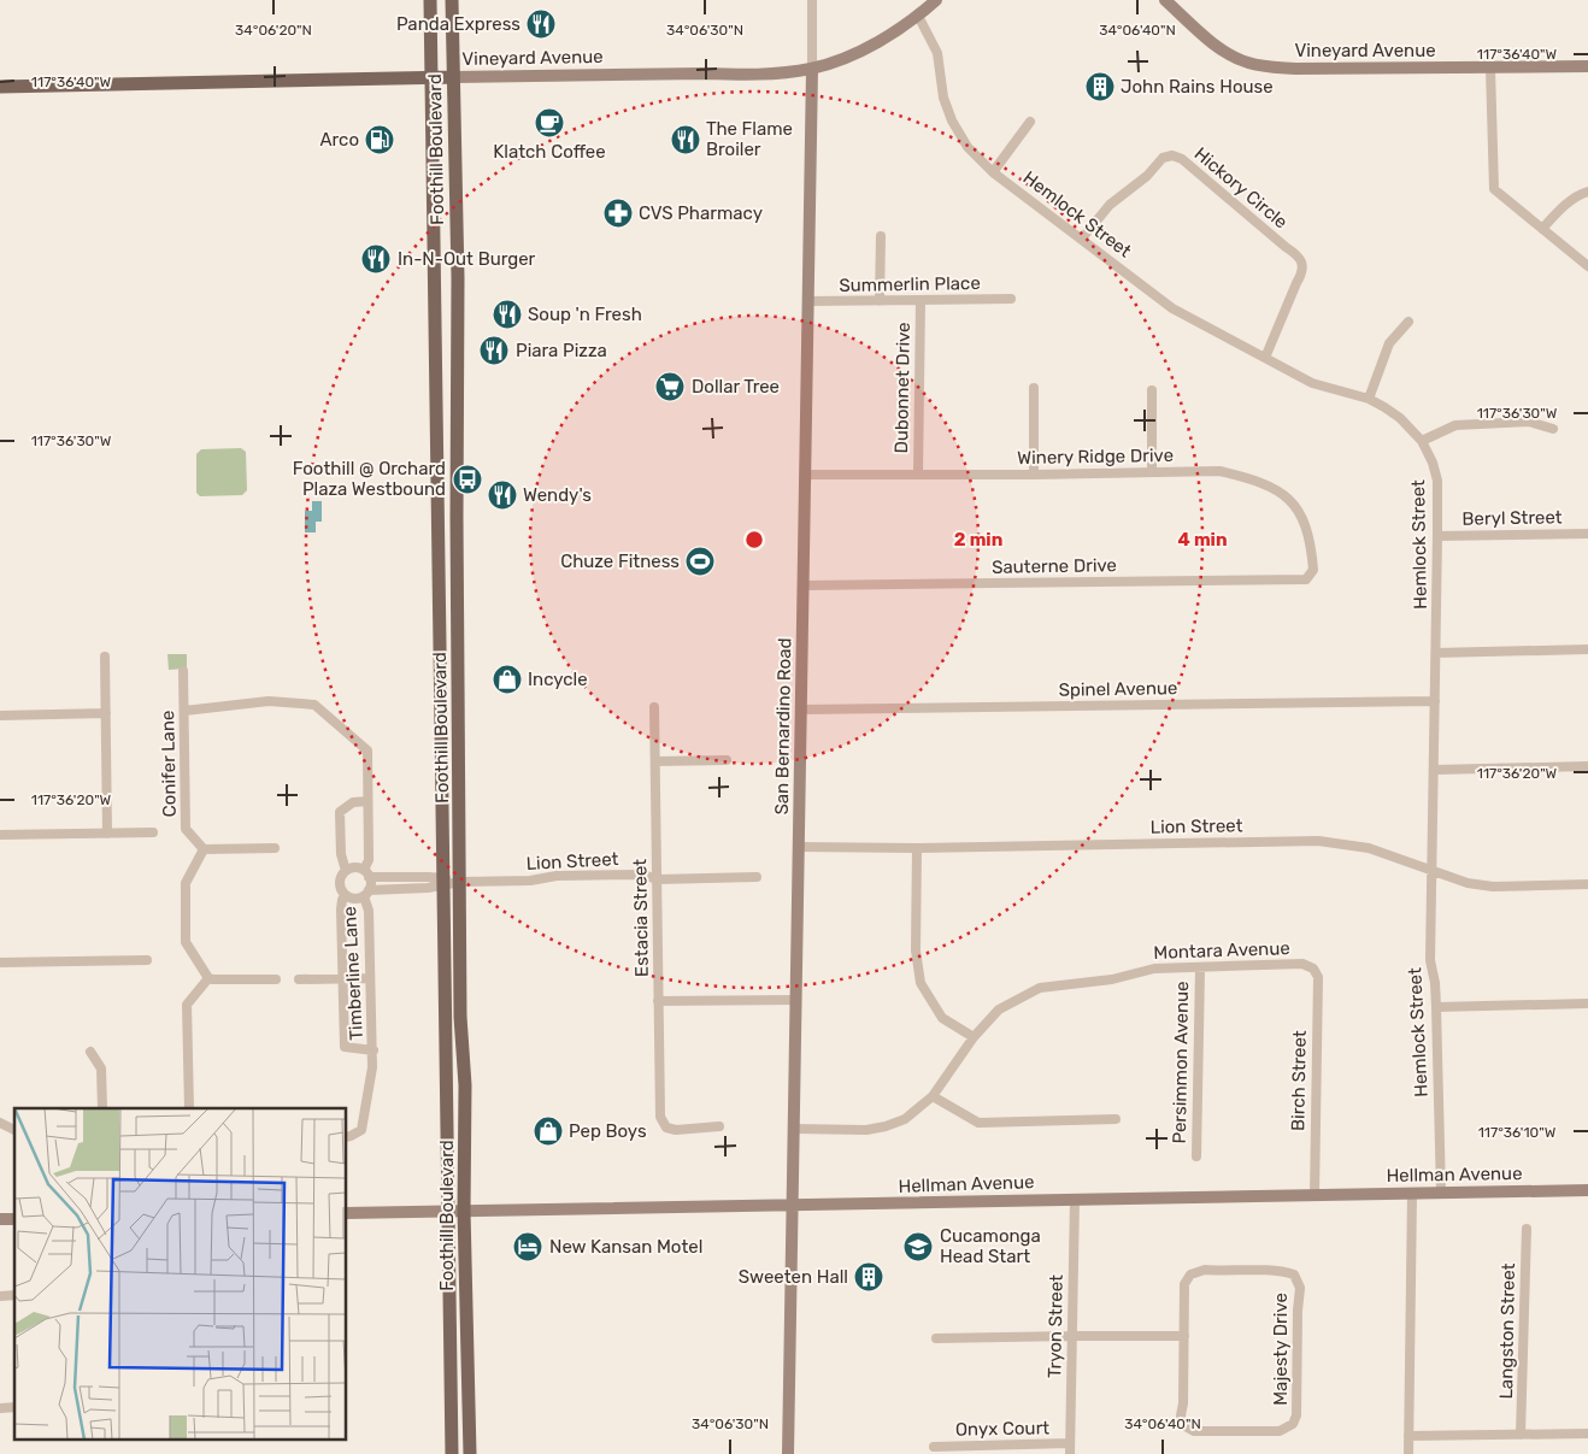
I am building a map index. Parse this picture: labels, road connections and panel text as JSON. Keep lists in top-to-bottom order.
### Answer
{
  "streets": {
    "main road": ["Vineyard Avenue", "Foothill Boulevard"],
    "street": [
      "Hickory Circle",
      "Hemlock Street",
      "Summerlin Place",
      "Dubonnet Drive",
      "Winery Ridge Drive",
      "Beryl Street",
      "Sauterne Drive",
      "Spinel Avenue",
      "San Bernardino Road",
      "Conifer Lane",
      "Lion Street",
      "Estacia Street",
      "Montara Avenue",
      "Timberline Lane",
      "Persimmon Avenue",
      "Birch Street",
      "Hellman Avenue",
      "Tryon Street",
      "Langston Street",
      "Majesty Drive",
      "Onyx Court"
    ]
  },
  "crossings": [
    ["Vineyard Avenue", "Foothill Boulevard"],
    ["Vineyard Avenue", "Hemlock Street"],
    ["Vineyard Avenue", "San Bernardino Road"],
    ["Foothill Boulevard", "Lion Street"],
    ["Foothill Boulevard", "Timberline Lane"],
    ["Foothill Boulevard", "Hellman Avenue"],
    ["Hickory Circle", "Hemlock Street"],
    ["Hemlock Street", "Beryl Street"],
    ["Hemlock Street", "Spinel Avenue"],
    ["Hemlock Street", "Lion Street"],
    ["Hemlock Street", "Hellman Avenue"],
    ["Summerlin Place", "Dubonnet Drive"],
    ["Summerlin Place", "San Bernardino Road"],
    ["Dubonnet Drive", "Winery Ridge Drive"],
    ["Winery Ridge Drive", "Sauterne Drive"],
    ["Winery Ridge Drive", "San Bernardino Road"],
    ["Sauterne Drive", "San Bernardino Road"],
    ["Spinel Avenue", "San Bernardino Road"],
    ["San Bernardino Road", "Lion Street"],
    ["San Bernardino Road", "Montara Avenue"],
    ["San Bernardino Road", "Hellman Avenue"],
    ["Lion Street", "Estacia Street"],
    ["Lion Street", "Timberline Lane"],
    ["Montara Avenue", "Persimmon Avenue"],
    ["Montara Avenue", "Birch Street"],
    ["Birch Street", "Hellman Avenue"],
    ["Hellman Avenue", "Tryon Street"],
    ["Tryon Street", "Onyx Court"]
  ],
  "places": {
    "restaurant": [
      "Panda Express",
      "The Flame Broiler",
      "In-N-Out Burger",
      "Soup 'n Fresh",
      "Piara Pizza",
      "Wendy's"
    ],
    "building": ["John Rains House", "Sweeten Hall"],
    "cafe": ["Klatch Coffee"],
    "fuel station": ["Arco"],
    "pharmacy": ["CVS Pharmacy"],
    "supermarket": ["Dollar Tree"],
    "bus stop": ["Foothill @ Orchard Plaza Westbound"],
    "sports": ["Chuze Fitness"],
    "shop": ["Incycle", "Pep Boys"],
    "hotel": ["New Kansan Motel"],
    "school or university": ["Cucamonga Head Start"]
  },
  "coordinates": [
    "34°06'20\"N",
    "34°06'30\"N",
    "34°06'40\"N",
    "117°36'40\"W",
    "117°36'30\"W",
    "117°36'20\"W",
    "117°36'10\"W"
  ],
  "rings": ["2 min", "4 min"]
}
